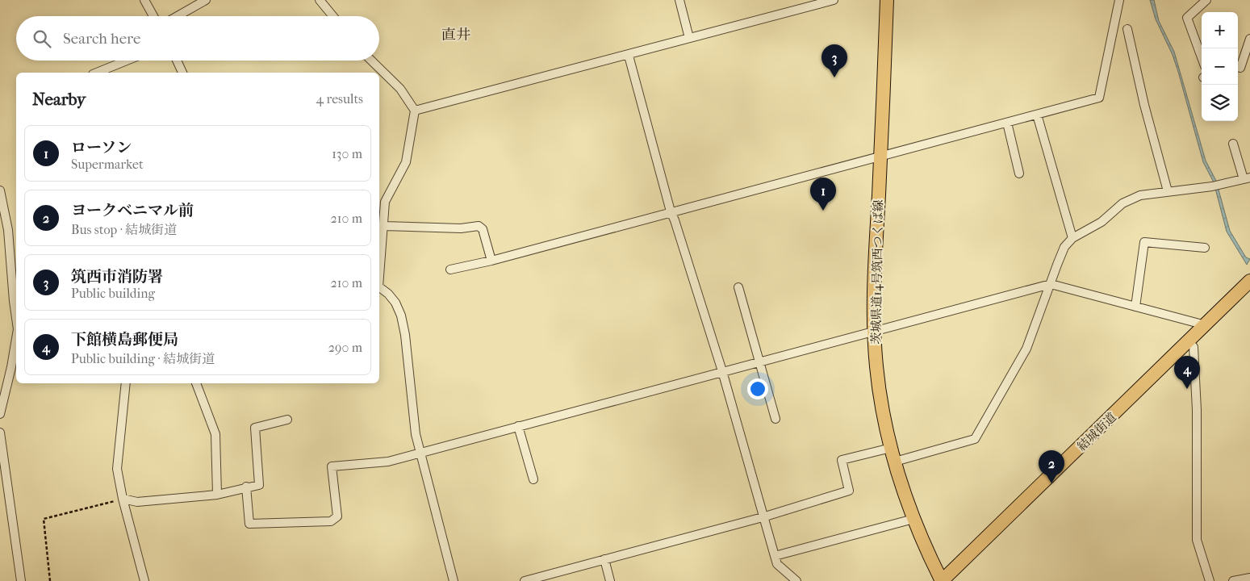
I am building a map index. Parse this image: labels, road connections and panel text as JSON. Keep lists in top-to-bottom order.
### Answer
{
  "streets": {
    "main road": ["茨城県道14号筑西つくば線", "結城街道"]
  },
  "crossings": [
    ["茨城県道14号筑西つくば線", "結城街道"]
  ],
  "districts": ["直井"],
  "page": {
    "map_buttons": ["+", "−"],
    "search": "Search here",
    "pins": [
      "3",
      "1",
      "4",
      "2"
    ],
    "heading": ["Nearby", "4 results"],
    "list": [
      {
        "mark": "1",
        "name": "ローソン",
        "note": "Supermarket",
        "value": "130 m"
      },
      {
        "mark": "2",
        "name": "ヨークベニマル前",
        "note": "Bus stop · 結城街道",
        "value": "210 m"
      },
      {
        "mark": "3",
        "name": "筑西市消防署",
        "note": "Public building",
        "value": "210 m"
      },
      {
        "mark": "4",
        "name": "下館横島郵便局",
        "note": "Public building · 結城街道",
        "value": "290 m"
      }
    ]
  }
}
